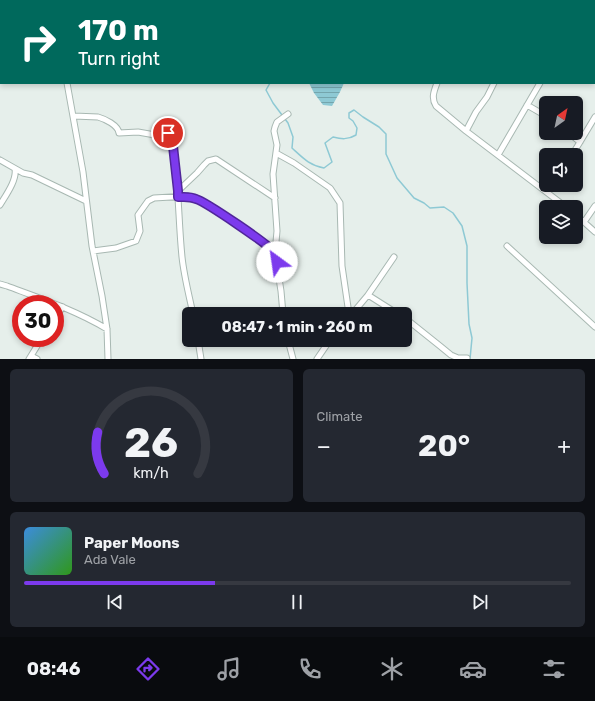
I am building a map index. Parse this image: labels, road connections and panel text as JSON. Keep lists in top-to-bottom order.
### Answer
{
  "north": "top right",
  "page": {
    "turn": ["170 m", "Turn right"],
    "limit": "30",
    "trip": "08:47 · 1 min · 260 m",
    "tile": "Climate",
    "heat": ["−", "20°", "+"],
    "song": ["Paper Moons", "Ada Vale"],
    "tabs": "08:46",
    "gauge": ["26", "km/h"]
  }
}
